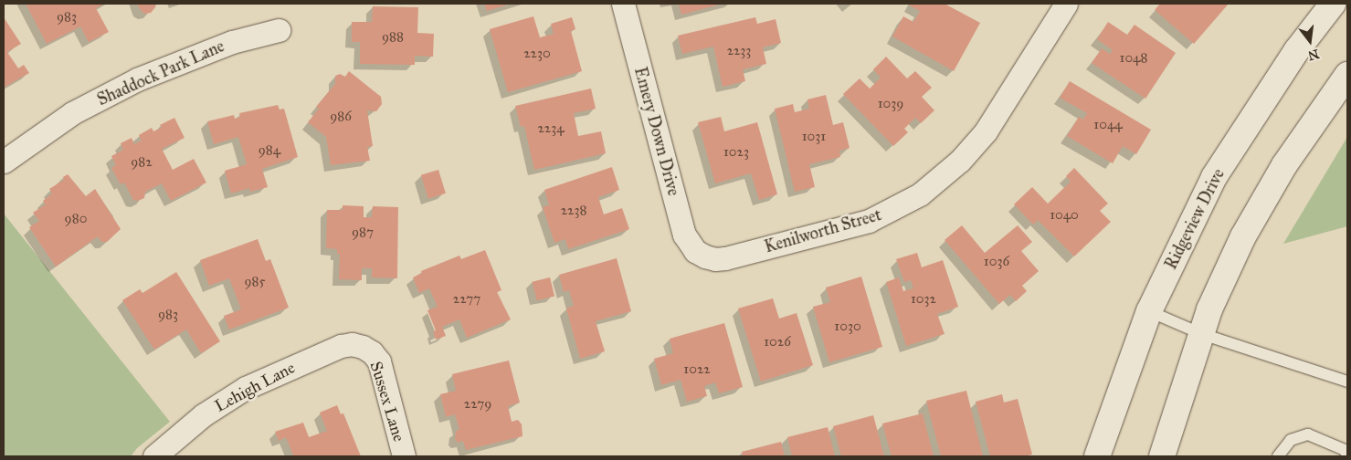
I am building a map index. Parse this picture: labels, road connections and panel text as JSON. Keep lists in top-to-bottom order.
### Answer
{
  "streets": {
    "main road": ["Ridgeview Drive"],
    "street": [
      "Shaddock Park Lane",
      "Emery Down Drive",
      "Kenilworth Street",
      "Lehigh Lane",
      "Sussex Lane"
    ]
  },
  "crossings": [
    ["Emery Down Drive", "Kenilworth Street"],
    ["Lehigh Lane", "Sussex Lane"]
  ],
  "house_numbers": [
    "983",
    "988",
    "2233",
    "2230",
    "1048",
    "1039",
    "986",
    "1044",
    "2234",
    "1031",
    "984",
    "1023",
    "982",
    "2238",
    "1040",
    "980",
    "987",
    "1036",
    "985",
    "2277",
    "1032",
    "983",
    "1030",
    "1026",
    "1022",
    "2279"
  ],
  "north": "bottom"
}
